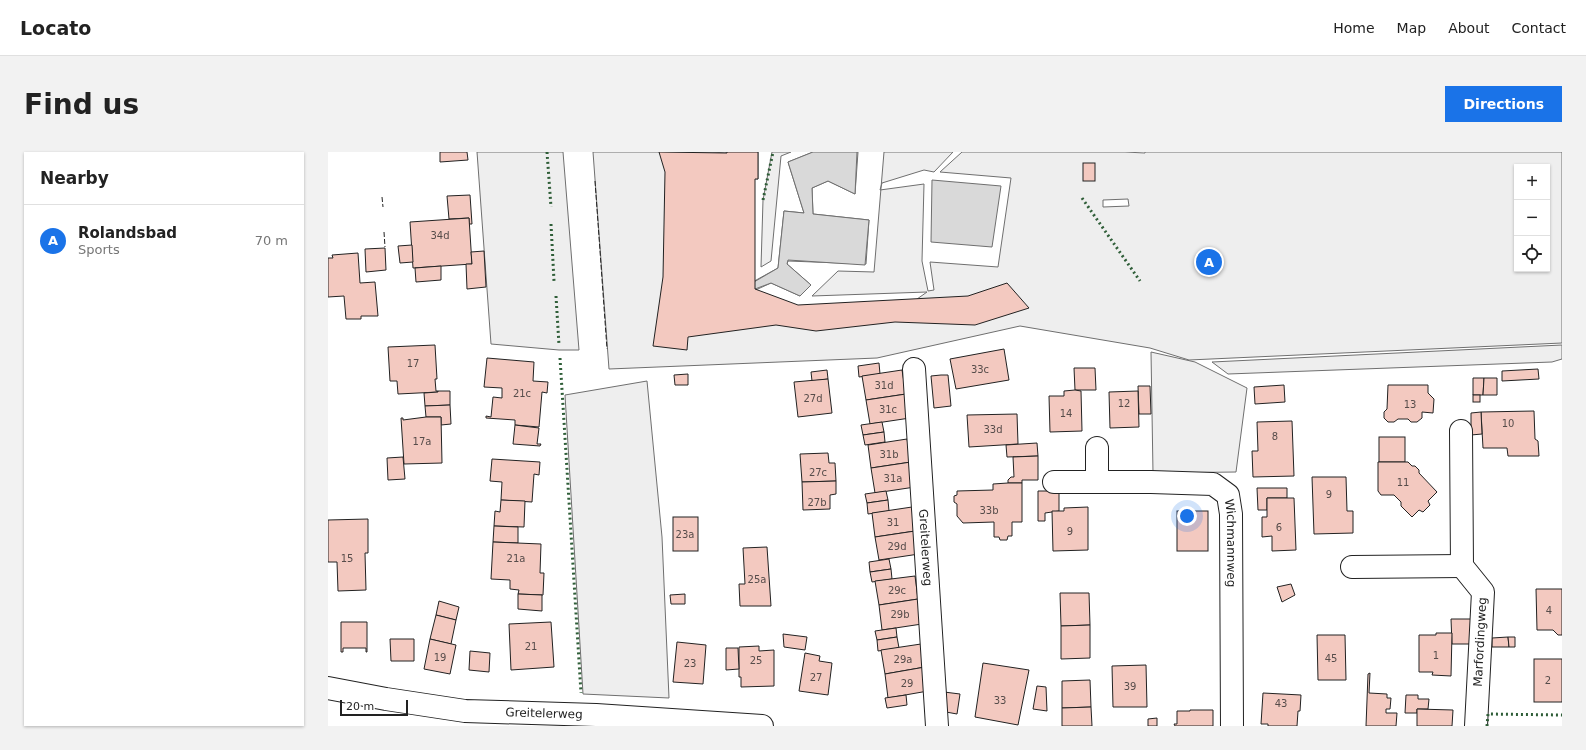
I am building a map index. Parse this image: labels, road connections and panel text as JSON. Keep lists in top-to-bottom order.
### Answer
{
  "streets": {
    "street": ["Wichmannweg", "Greitelerweg", "Marfordingweg"]
  },
  "house_numbers": [
    "34d",
    "17",
    "33c",
    "31d",
    "21c",
    "27d",
    "12",
    "13",
    "31c",
    "14",
    "10",
    "33d",
    "8",
    "17a",
    "31b",
    "27c",
    "31a",
    "11",
    "9",
    "27b",
    "33b",
    "31",
    "6",
    "9",
    "23a",
    "29d",
    "15",
    "21a",
    "25a",
    "29c",
    "4",
    "29b",
    "21",
    "1",
    "19",
    "45",
    "29a",
    "25",
    "23",
    "27",
    "2",
    "29",
    "39",
    "33",
    "43"
  ],
  "scale_bar": "20 m",
  "page": {
    "header": "Locato",
    "nav": [
      "Home",
      "Map",
      "About",
      "Contact"
    ],
    "buttons": "Directions",
    "title": "Find us",
    "heading": "Nearby",
    "map_buttons": ["+", "−"],
    "list": [
      {
        "mark": "A",
        "name": "Rolandsbad",
        "note": "Sports",
        "value": "70 m"
      }
    ],
    "pins": "A",
    "scale": "20 m"
  }
}
